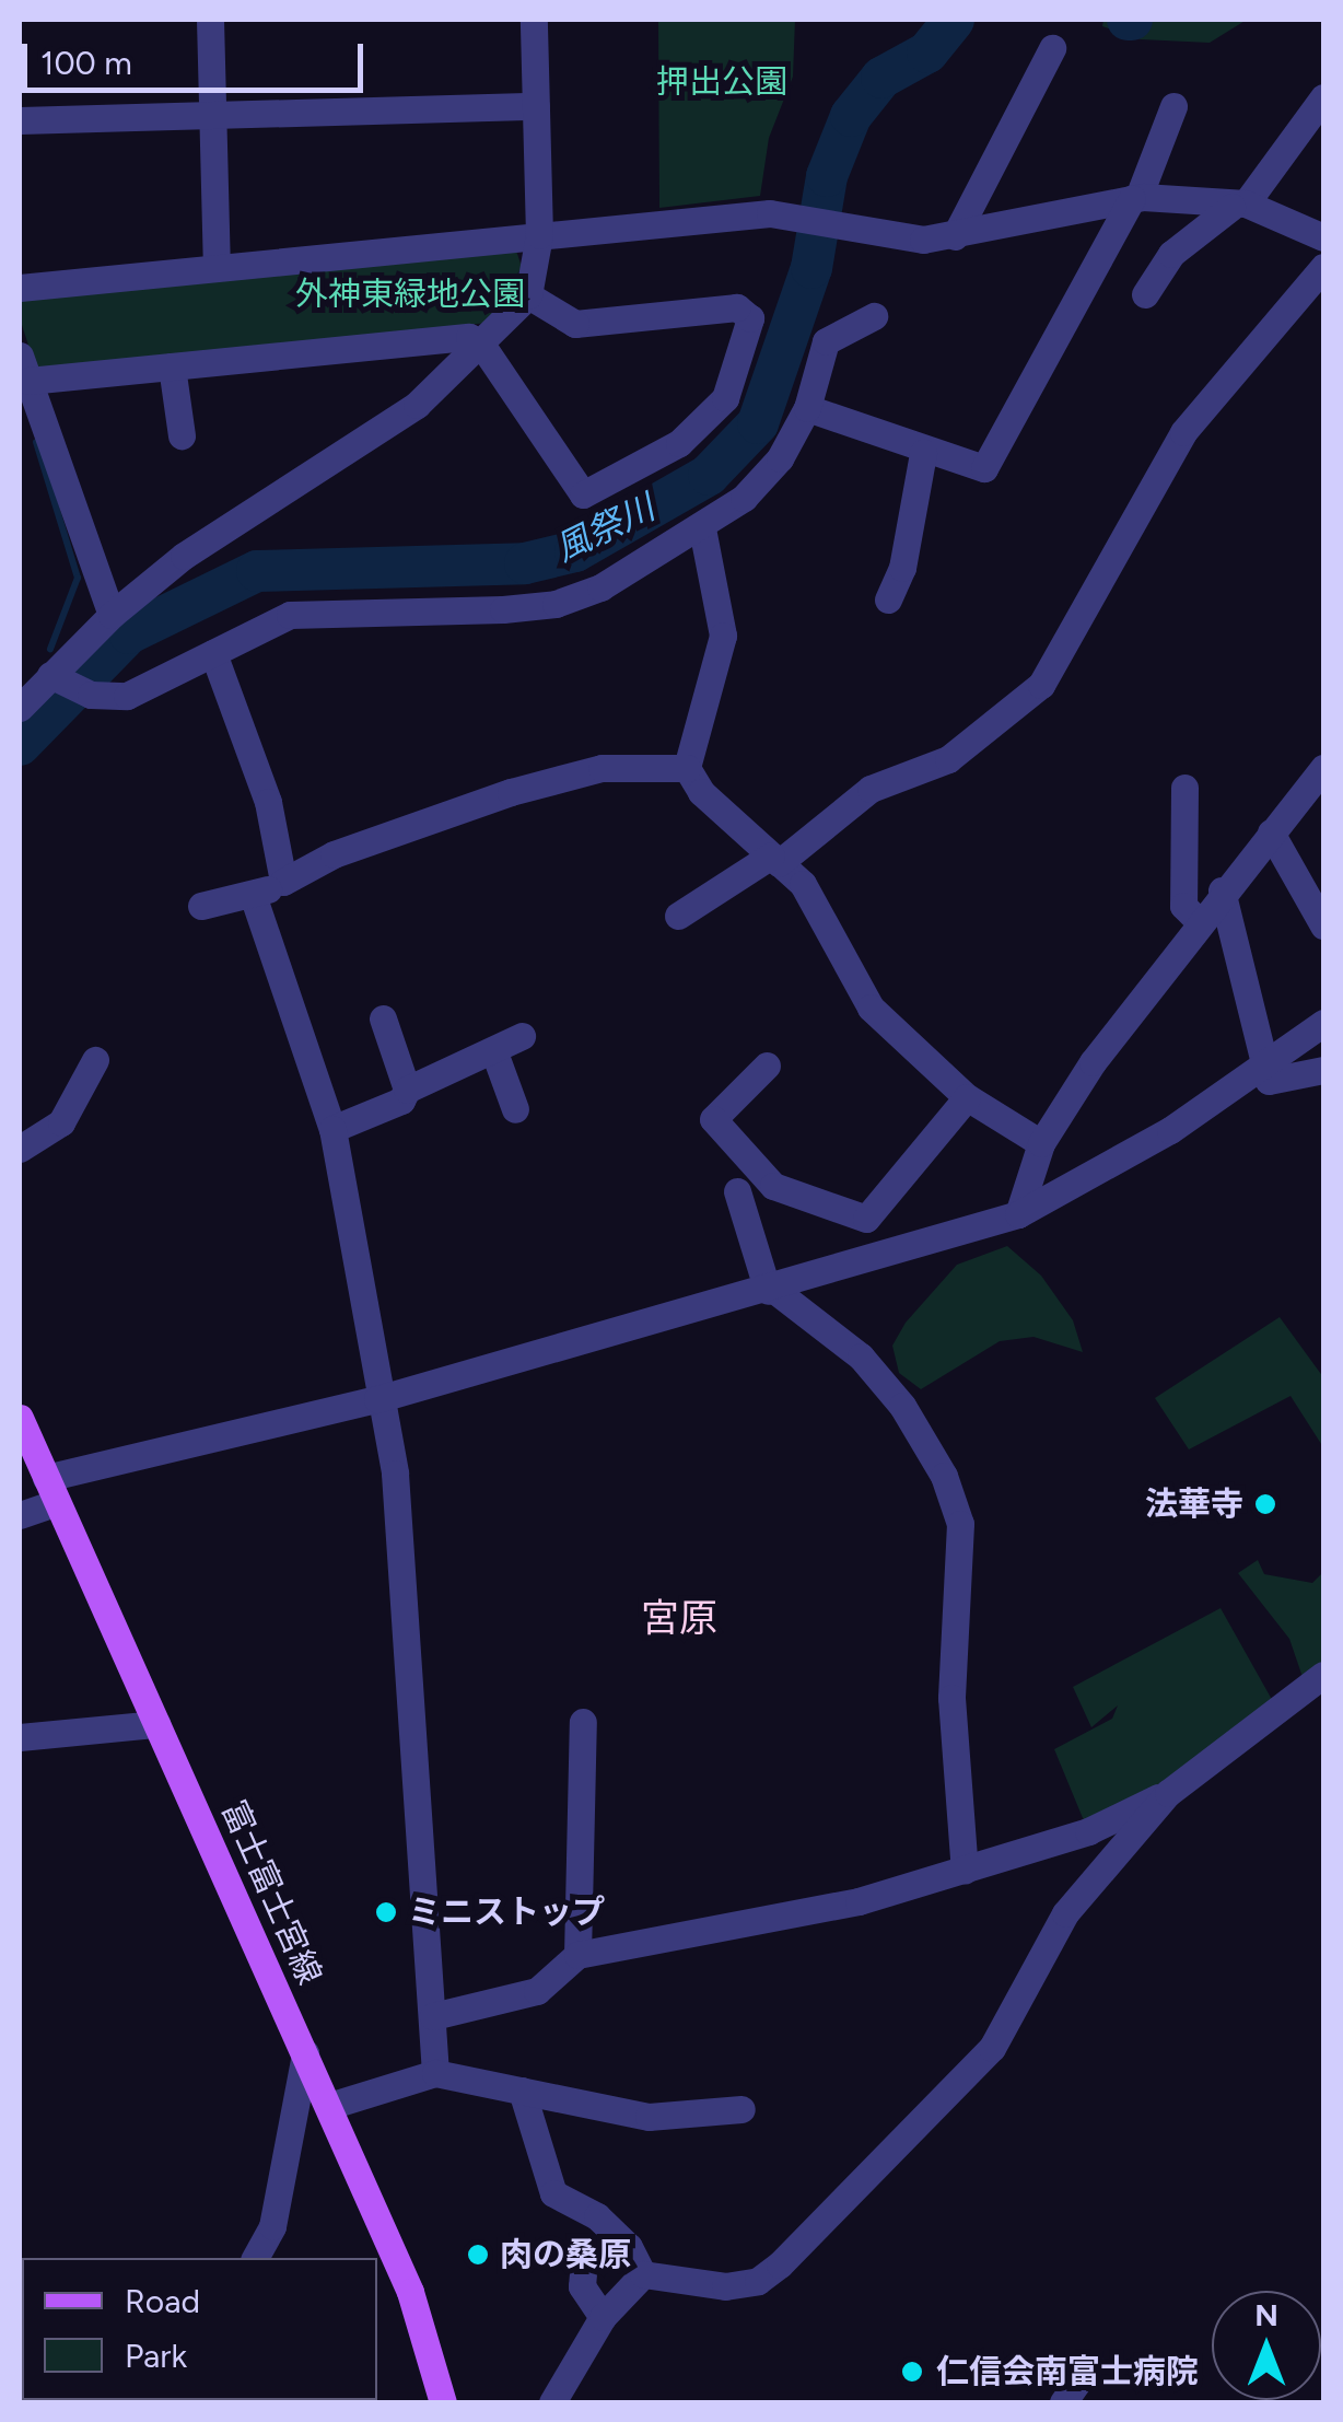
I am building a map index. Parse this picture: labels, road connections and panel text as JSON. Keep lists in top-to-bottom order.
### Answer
{
  "streets": {
    "main road": ["富士富士宮線"]
  },
  "districts": ["宮原"],
  "water": ["風祭川"],
  "parks": ["押出公園", "外神東緑地公園"],
  "places": [
    "法華寺",
    "ミニストップ",
    "肉の桑原",
    "仁信会南富士病院"
  ],
  "legend": ["Road", "Park"],
  "scale_bar": "100 m",
  "north": "top"
}
